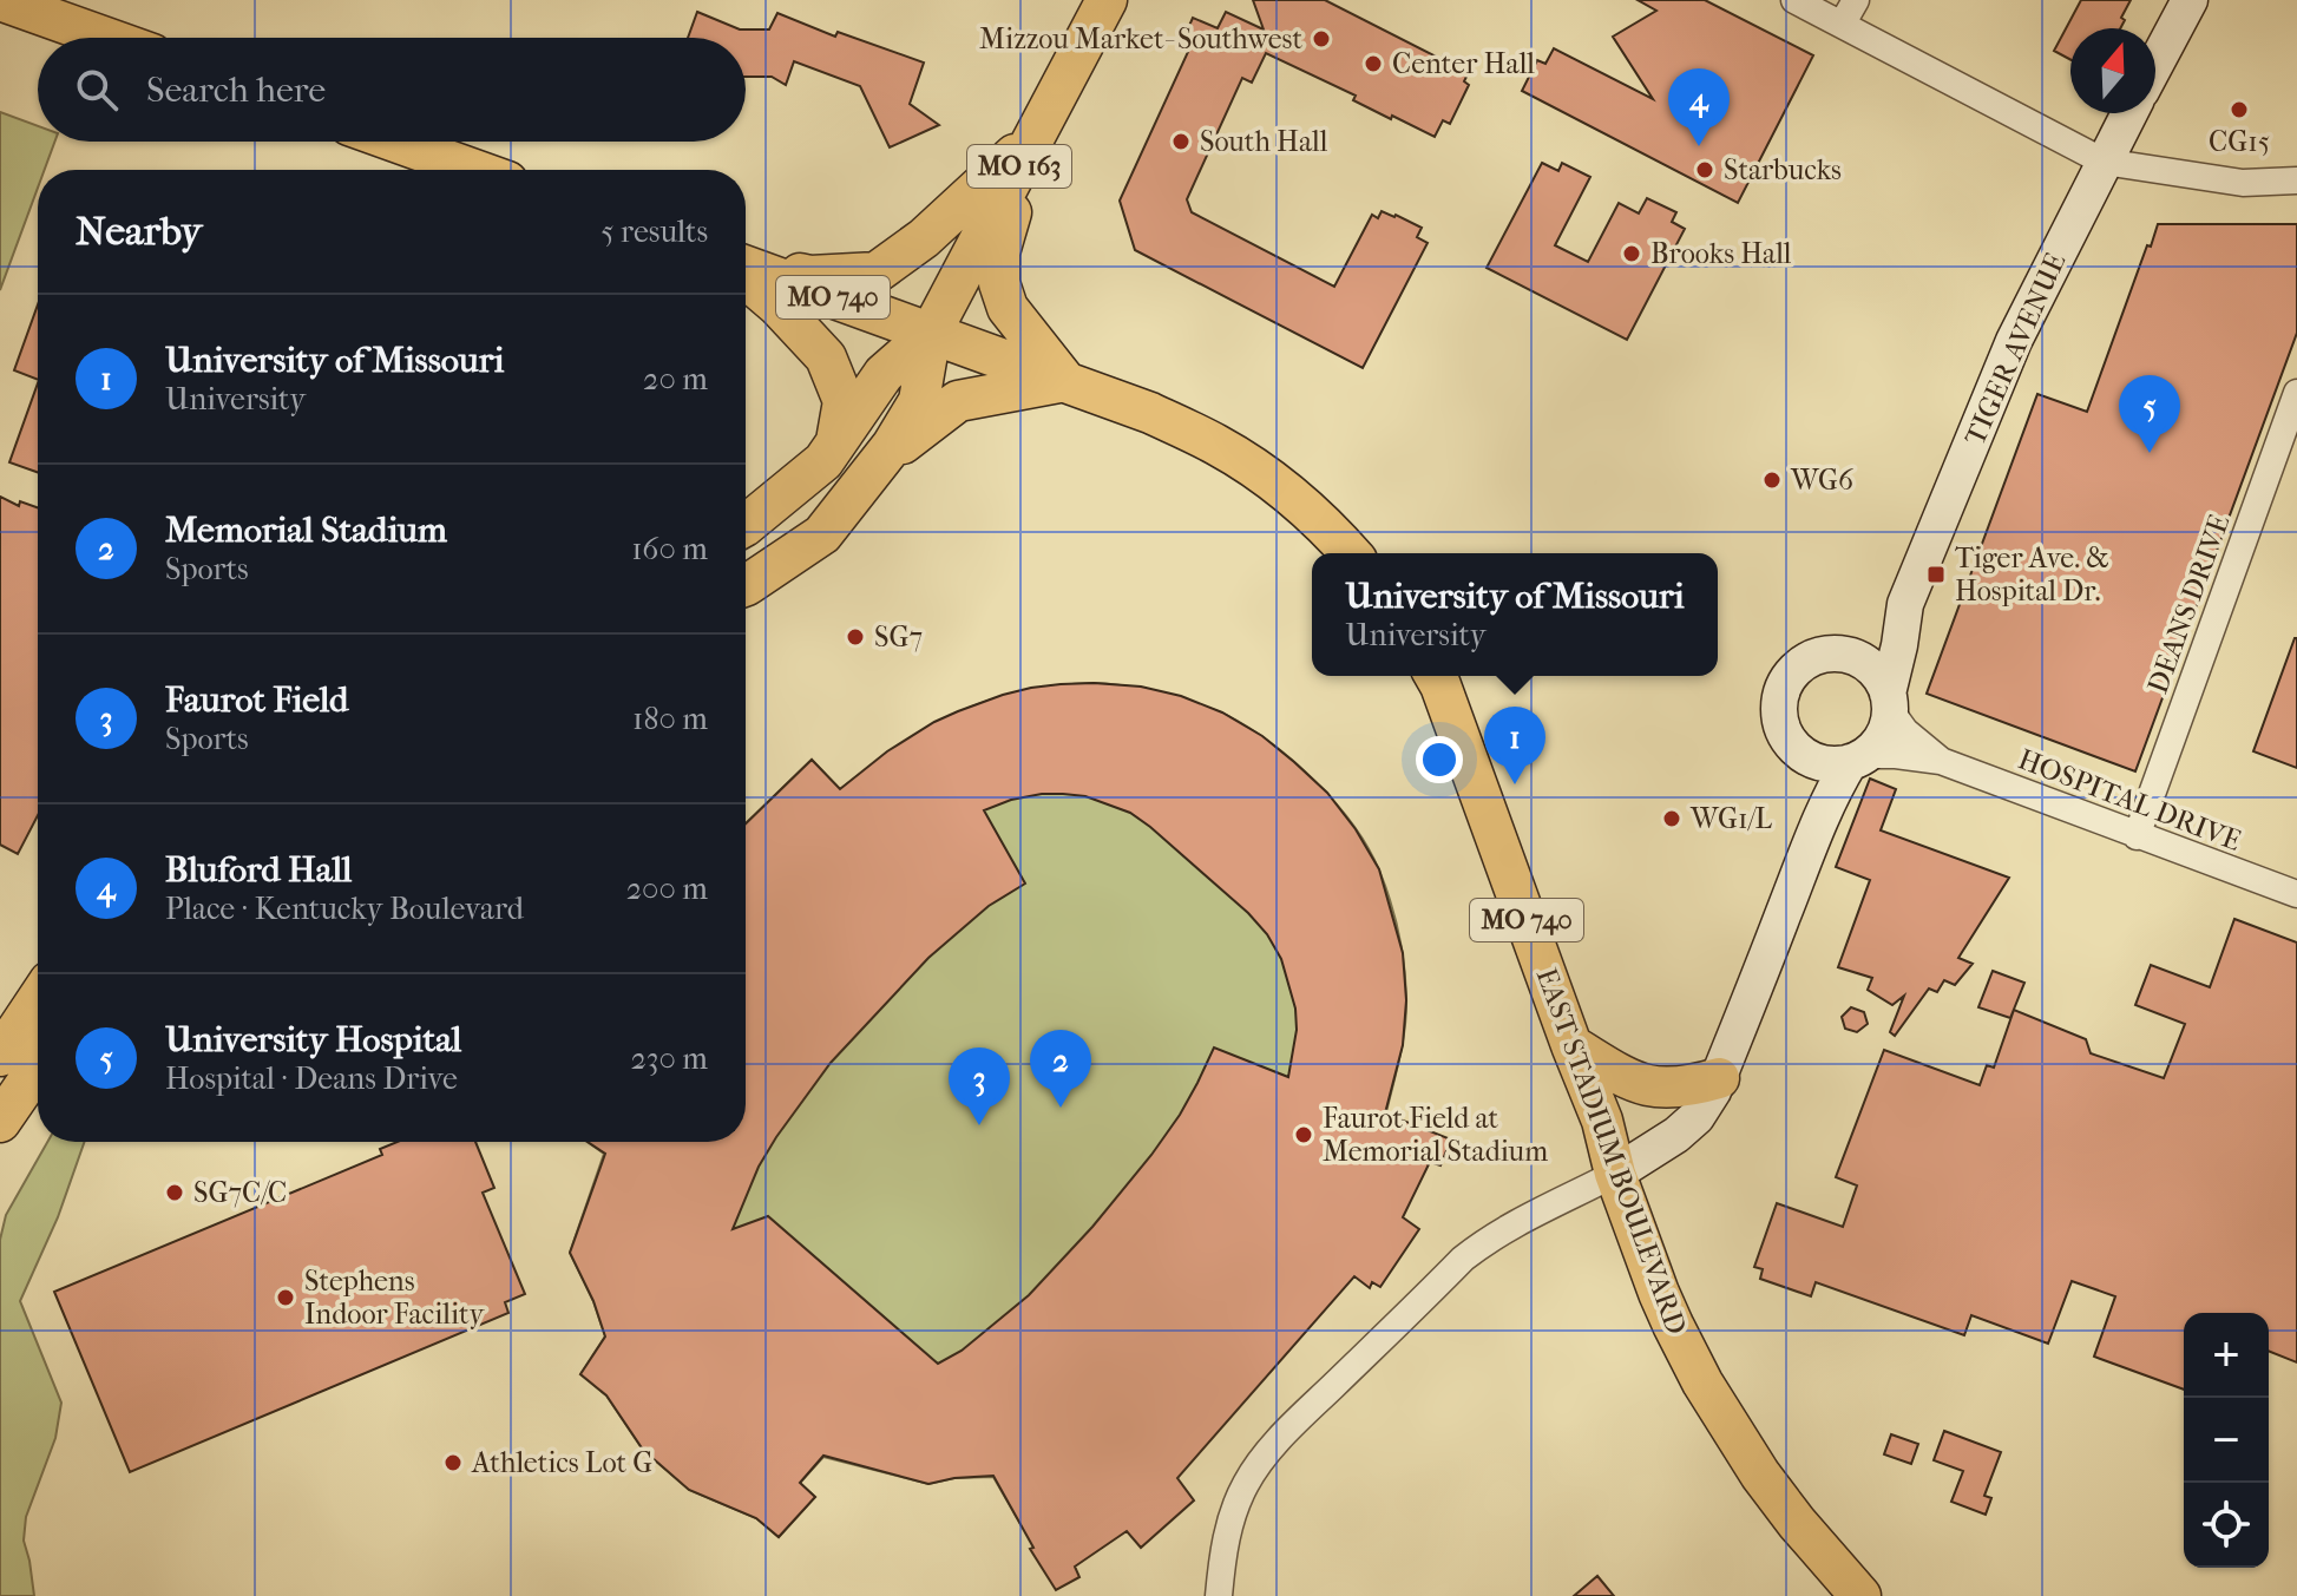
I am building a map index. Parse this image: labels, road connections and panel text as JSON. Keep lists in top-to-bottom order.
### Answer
{
  "streets": {
    "main road": ["MO 163", "MO 740", "EAST STADIUM BOULEVARD"],
    "street": ["TIGER AVENUE", "DEANS DRIVE", "HOSPITAL DRIVE"]
  },
  "crossings": [
    ["MO 163", "MO 740"],
    ["TIGER AVENUE", "HOSPITAL DRIVE"],
    ["DEANS DRIVE", "HOSPITAL DRIVE"]
  ],
  "places": {
    "other": [
      "Mizzou Market- Southwest",
      "Center Hall",
      "CG15",
      "South Hall",
      "Starbucks",
      "Brooks Hall",
      "WG6",
      "SG7",
      "WG1/L",
      "Faurot Field at Memorial Stadium",
      "SG7C/C",
      "Stephens Indoor Facility",
      "Athletics Lot G"
    ],
    "transit": ["Tiger Ave. & Hospital Dr."]
  },
  "north": "top",
  "page": {
    "search": "Search here",
    "pins": [
      "4",
      "5",
      "1",
      "2",
      "3"
    ],
    "heading": ["Nearby", "5 results"],
    "list": [
      {
        "mark": "1",
        "name": "University of Missouri",
        "note": "University",
        "value": "20 m"
      },
      {
        "mark": "2",
        "name": "Memorial Stadium",
        "note": "Sports",
        "value": "160 m"
      },
      {
        "mark": "3",
        "name": "Faurot Field",
        "note": "Sports",
        "value": "180 m"
      },
      {
        "mark": "4",
        "name": "Bluford Hall",
        "note": "Place · Kentucky Boulevard",
        "value": "200 m"
      },
      {
        "mark": "5",
        "name": "University Hospital",
        "note": "Hospital · Deans Drive",
        "value": "230 m"
      }
    ],
    "popup": ["University of Missouri", "University"],
    "map_buttons": ["+", "−"]
  }
}
